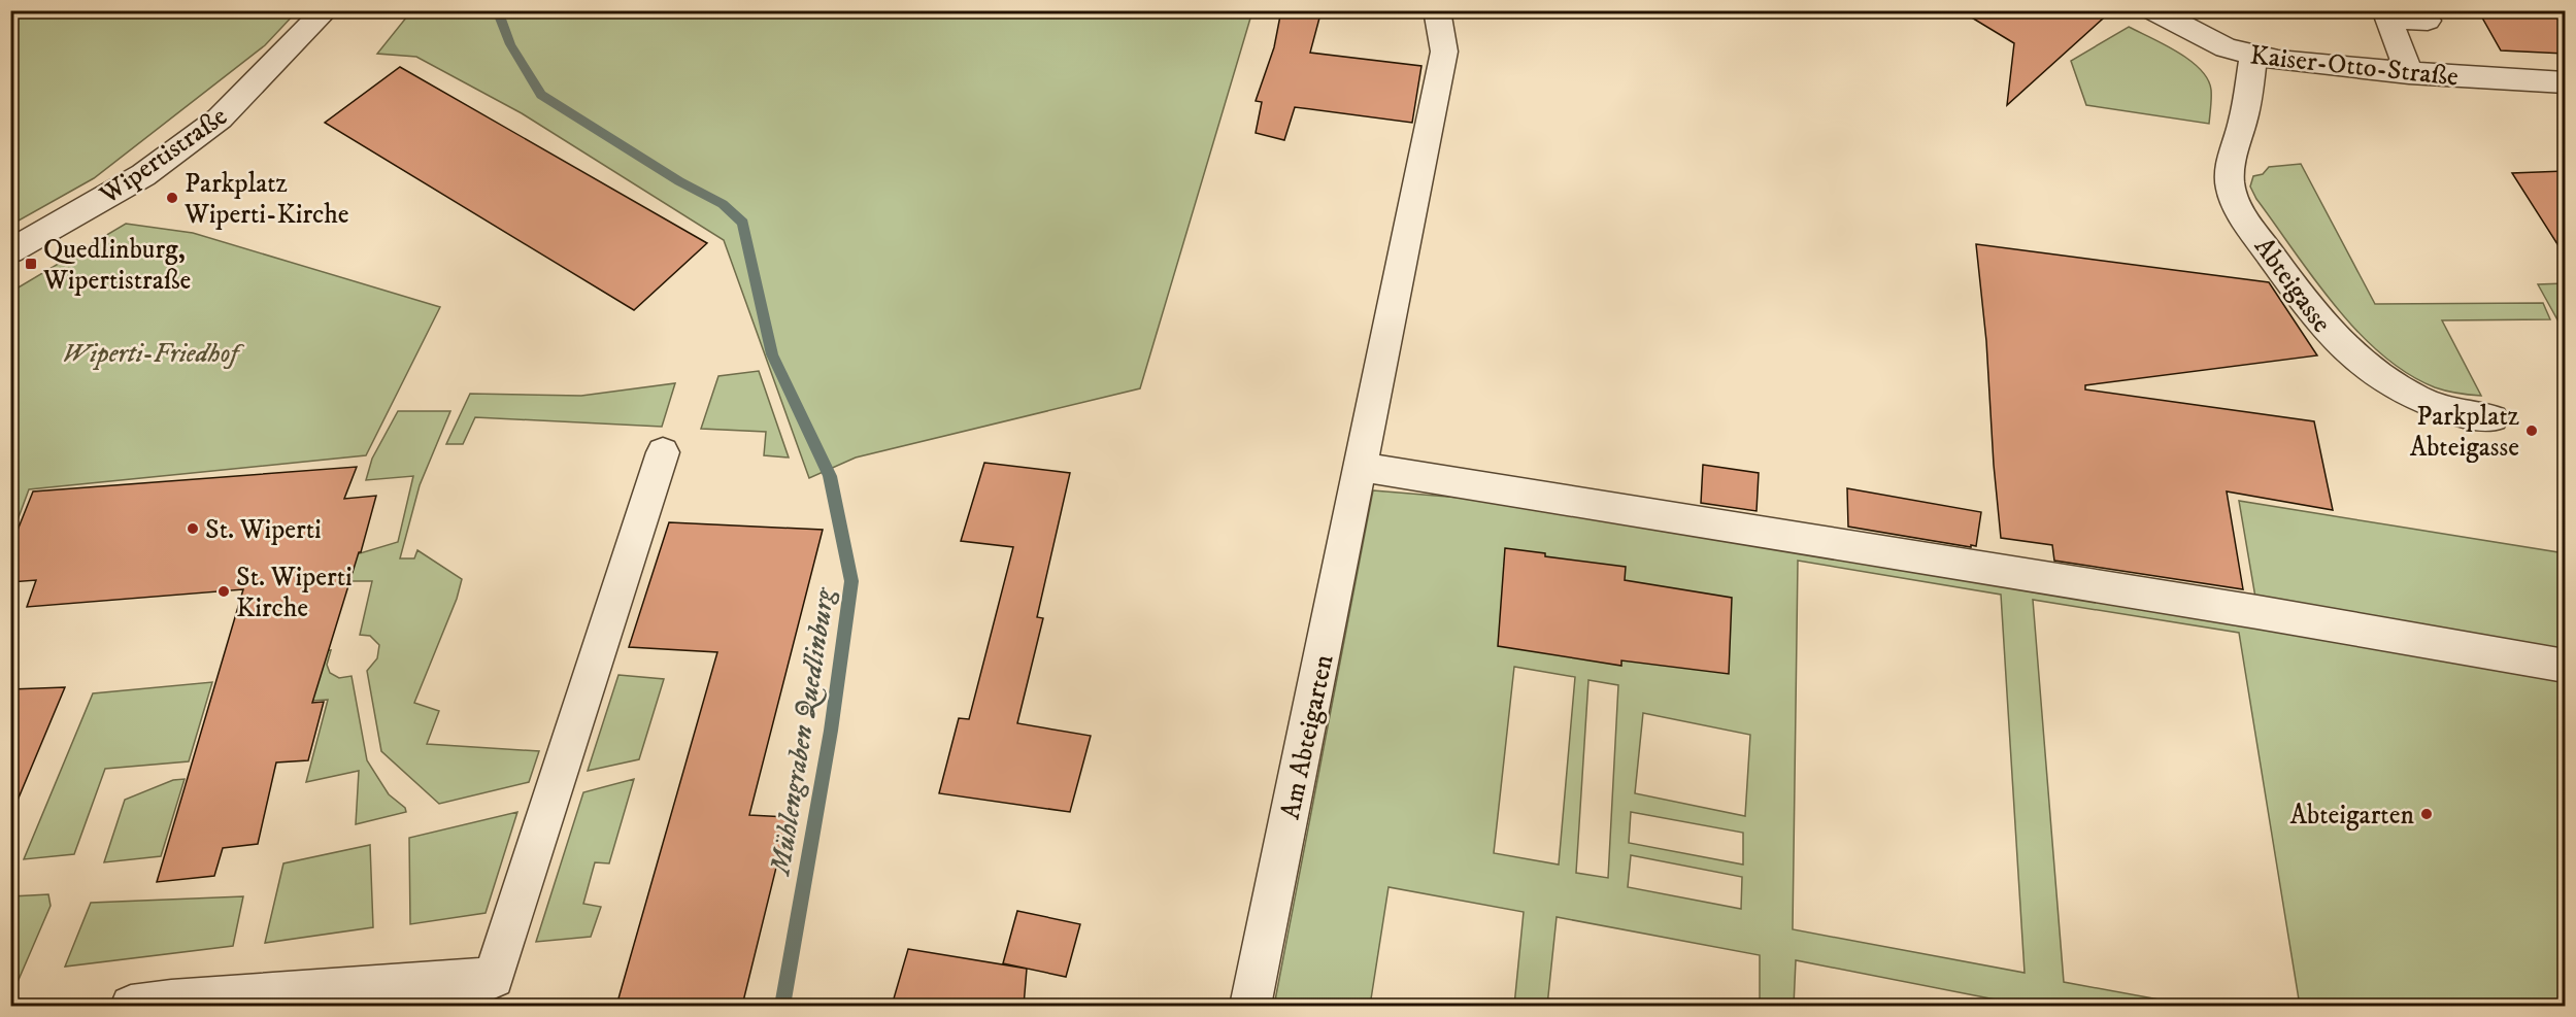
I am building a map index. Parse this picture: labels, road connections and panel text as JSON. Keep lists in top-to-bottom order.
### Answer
{
  "streets": {
    "street": [
      "Kaiser-Otto-Straße",
      "Wipertistraße",
      "Abteigasse",
      "Am Abteigarten"
    ]
  },
  "crossings": [
    ["Kaiser-Otto-Straße", "Abteigasse"]
  ],
  "water": ["Mühlengraben Quedlinburg"],
  "parks": ["Wiperti-Friedhof"],
  "places": {
    "other": [
      "Parkplatz Wiperti-Kirche",
      "Parkplatz Abteigasse",
      "St. Wiperti",
      "St. Wiperti Kirche",
      "Abteigarten"
    ],
    "transit": ["Quedlinburg, Wipertistraße"]
  }
}
